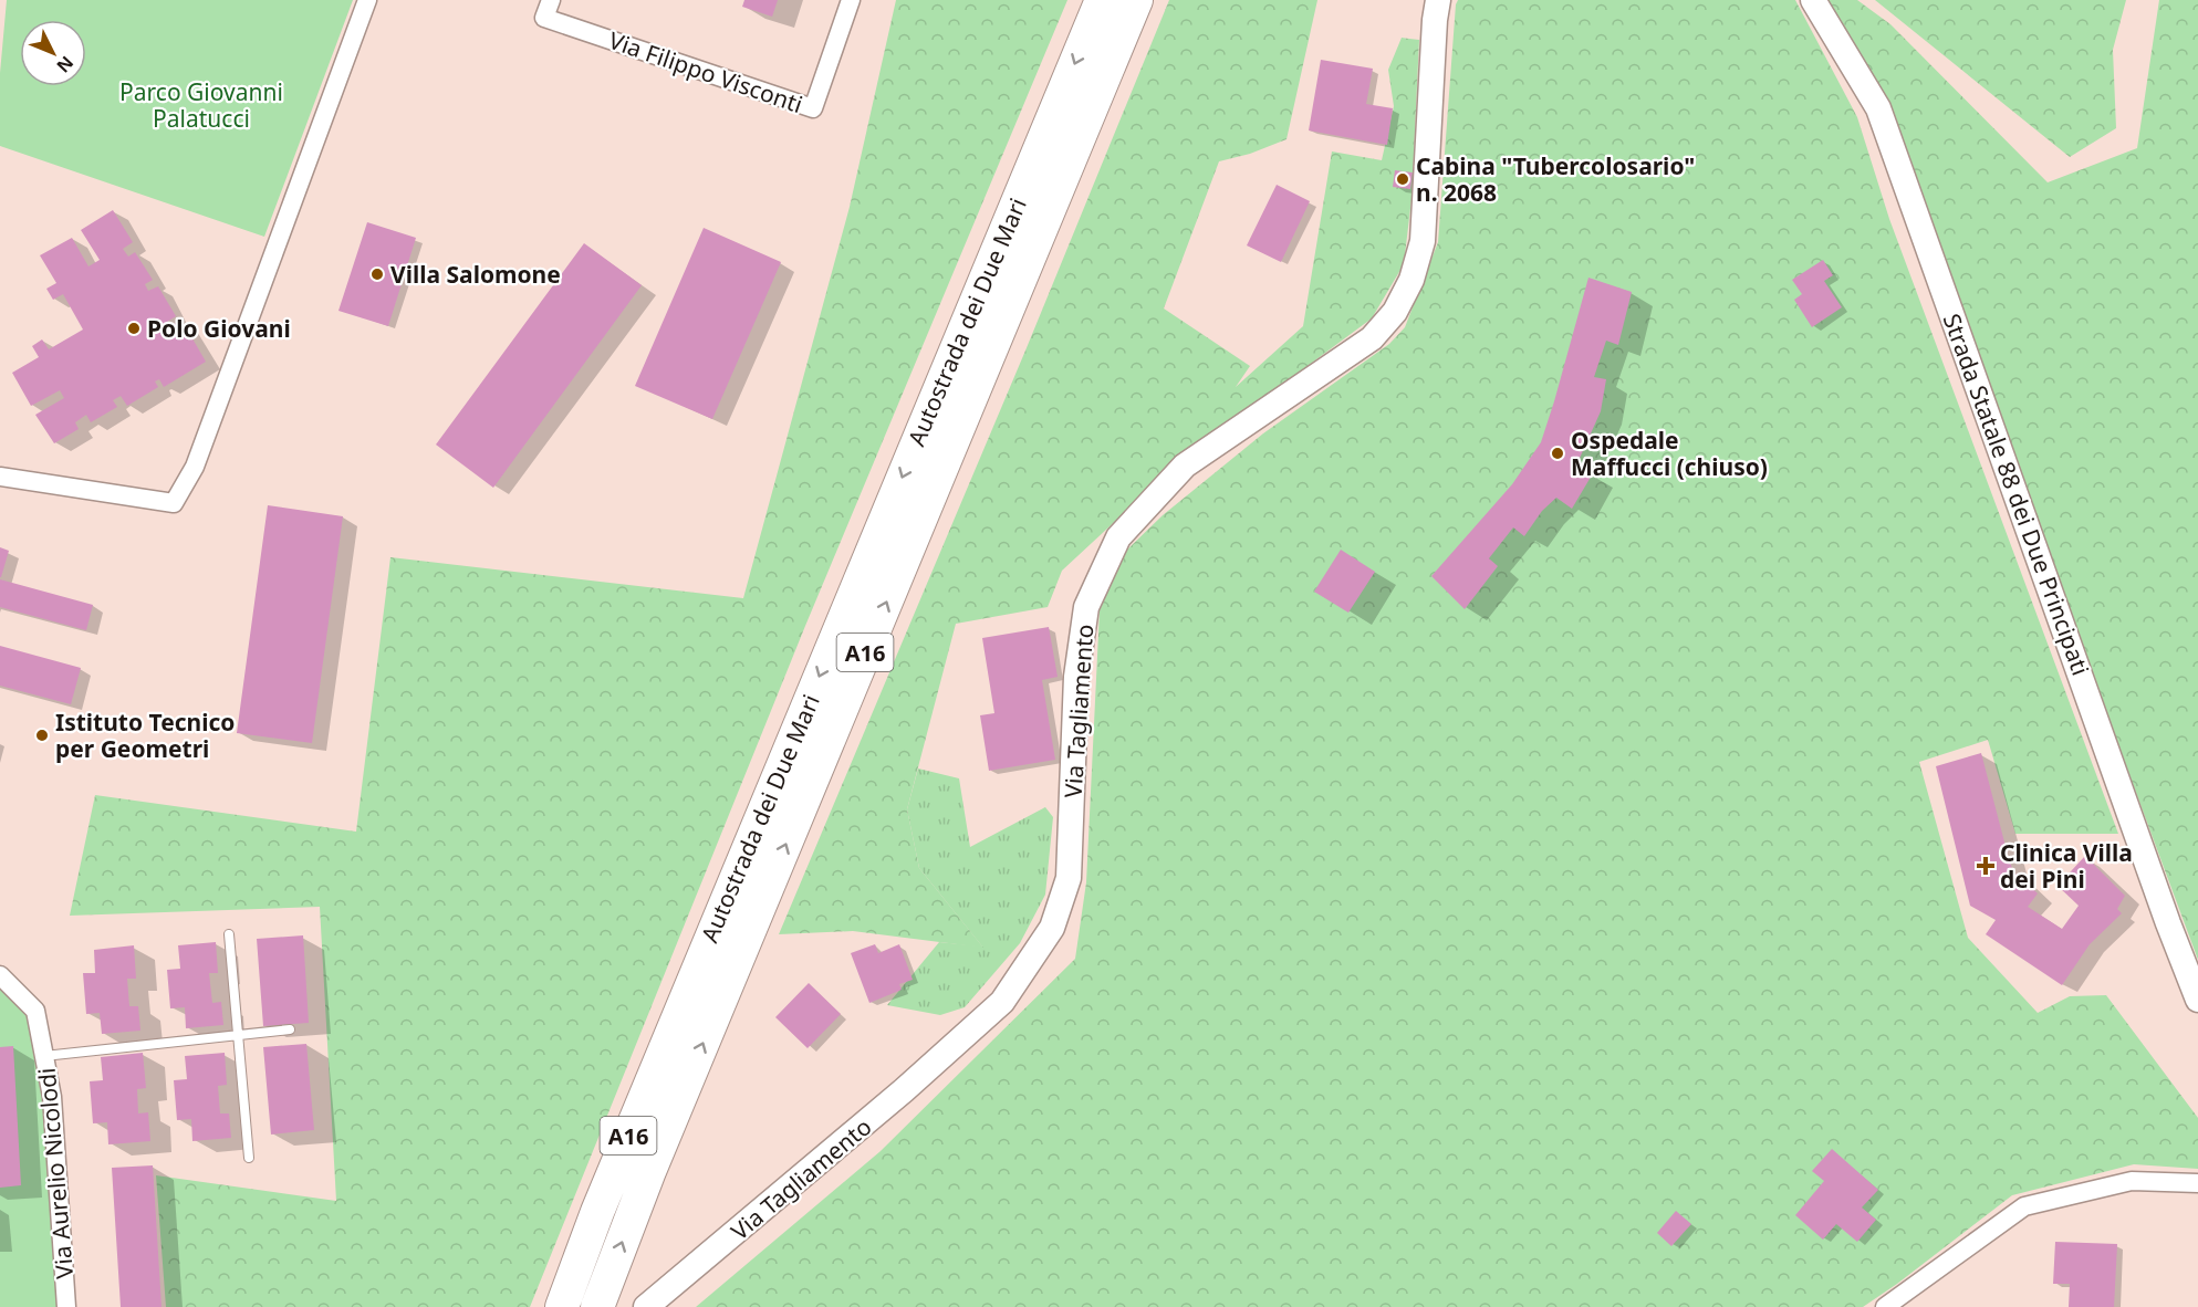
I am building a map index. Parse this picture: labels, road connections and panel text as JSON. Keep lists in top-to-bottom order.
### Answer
{
  "streets": {
    "highway": ["Autostrada dei Due Mari", "A16"],
    "main road": ["Strada Statale 88 dei Due Principati", "Via Tagliamento"],
    "street": ["Via Filippo Visconti", "Via Aurelio Nicolodi"]
  },
  "parks": ["Parco Giovanni Palatucci"],
  "places": {
    "other": [
      "Cabina \"Tubercolosario\" n. 2068",
      "Villa Salomone",
      "Polo Giovani",
      "Ospedale Maffucci (chiuso)",
      "Istituto Tecnico per Geometri"
    ],
    "health": ["Clinica Villa dei Pini"]
  },
  "north": "bottom right"
}
